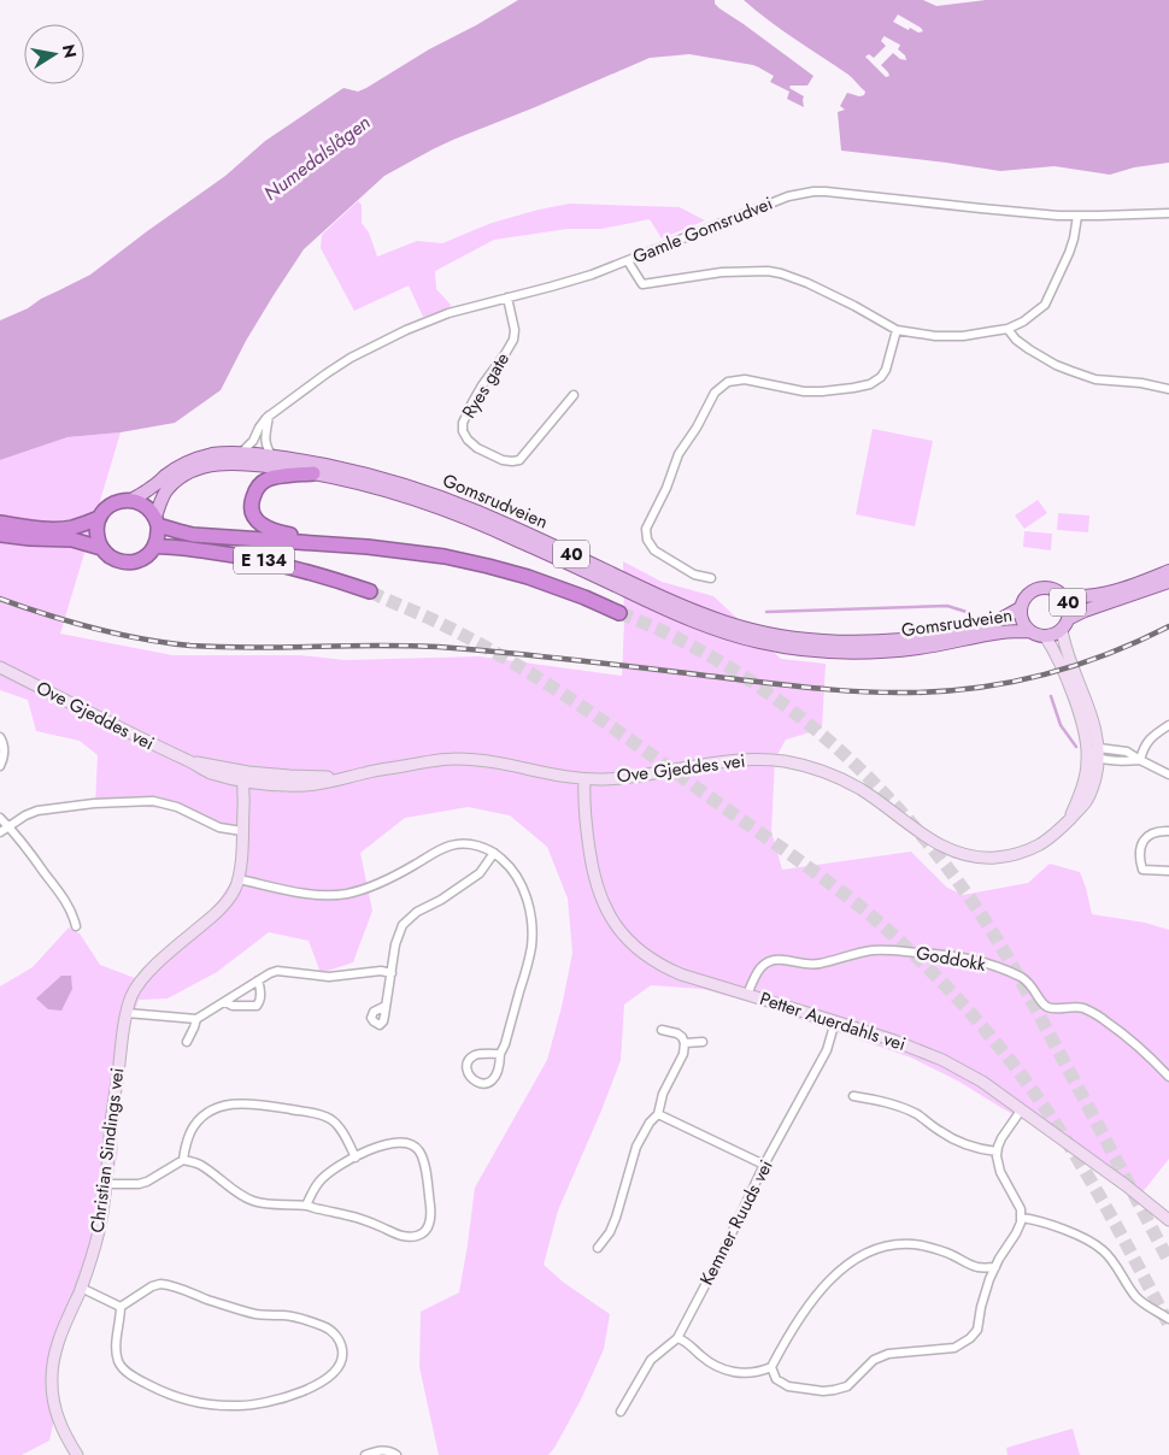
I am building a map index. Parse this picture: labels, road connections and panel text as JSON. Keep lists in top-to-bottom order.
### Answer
{
  "streets": {
    "highway": ["E 134"],
    "main road": ["Gomsrudveien", "40"],
    "street": [
      "Gamle Gomsrudvei",
      "Ryes gate",
      "Ove Gjeddes vei",
      "Goddokk",
      "Petter Auerdahls vei",
      "Christian Sindings vei",
      "Kemner Ruuds vei"
    ]
  },
  "crossings": [
    ["Gamle Gomsrudvei", "Ryes gate"],
    ["Gamle Gomsrudvei", "Gomsrudveien"],
    ["Gomsrudveien", "40"],
    ["Gomsrudveien", "E 134"],
    ["Gomsrudveien", "Ove Gjeddes vei"],
    ["40", "Ove Gjeddes vei"],
    ["Ove Gjeddes vei", "Petter Auerdahls vei"],
    ["Ove Gjeddes vei", "Christian Sindings vei"],
    ["Goddokk", "Petter Auerdahls vei"],
    ["Petter Auerdahls vei", "Kemner Ruuds vei"]
  ],
  "water": ["Numedalslågen"],
  "north": "right"
}
